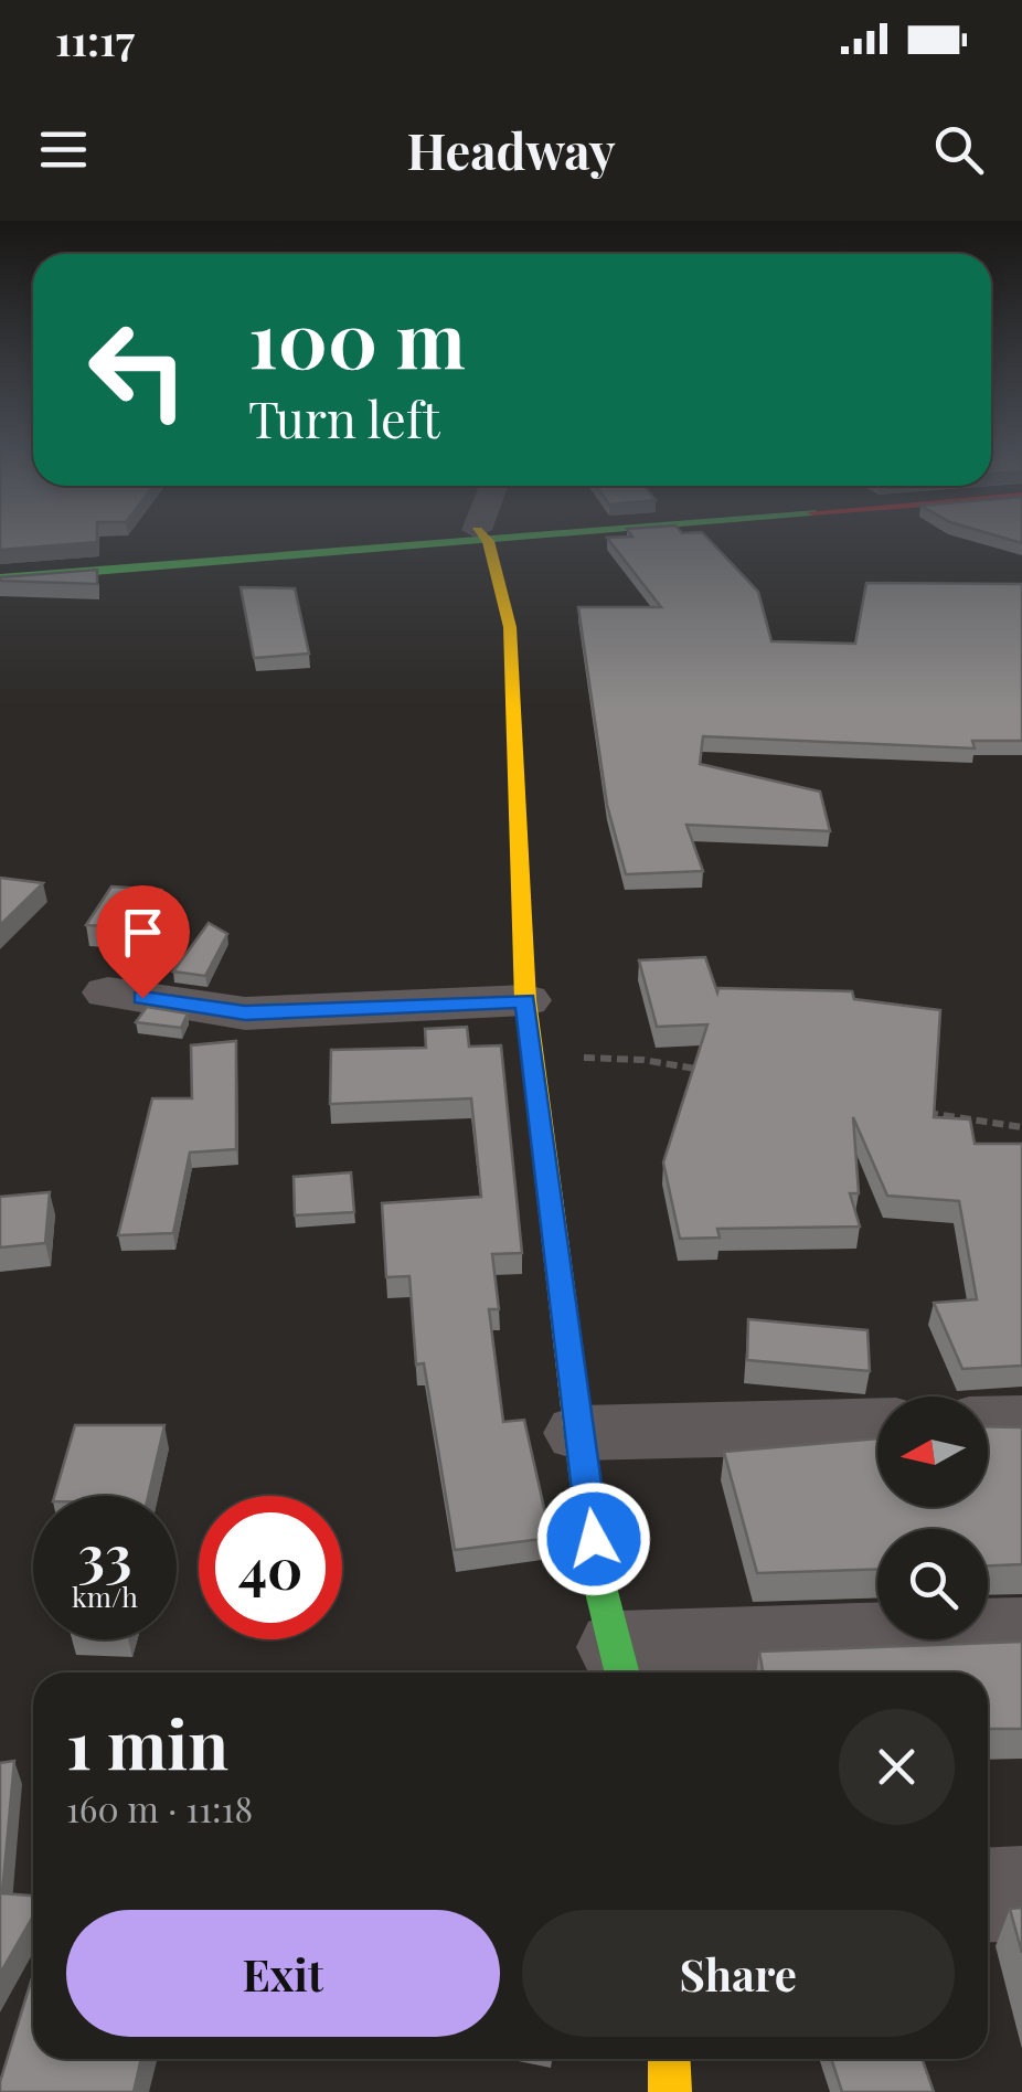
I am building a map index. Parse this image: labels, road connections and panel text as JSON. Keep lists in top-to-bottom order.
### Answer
{
  "north": "left",
  "page": {
    "status": "11:17",
    "header": "Headway",
    "turn": ["100 m", "Turn left"],
    "speed": "33 km/h",
    "limit": "40",
    "heading": ["1 min", "160 m · 11:18"],
    "buttons": ["Exit", "Share"]
  }
}
